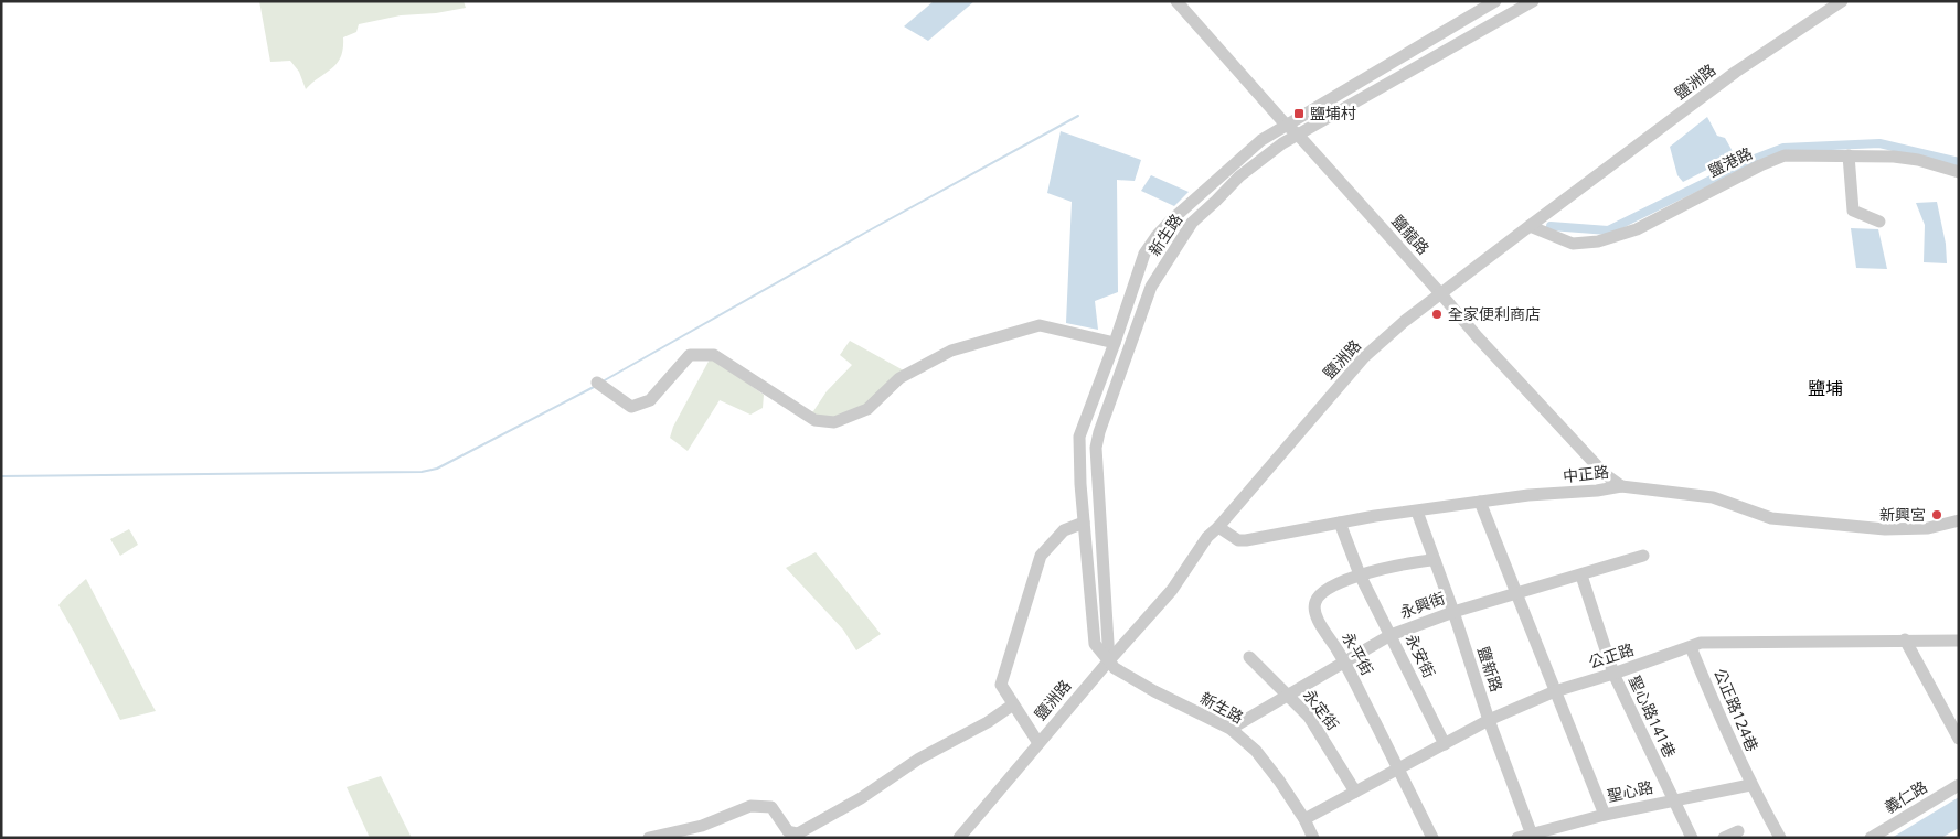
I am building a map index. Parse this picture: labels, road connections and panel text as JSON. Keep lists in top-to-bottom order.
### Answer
{
  "streets": {
    "street": [
      "鹽洲路",
      "鹽港路",
      "新生路",
      "鹽龍路",
      "中正路",
      "永興街",
      "永平街",
      "永安街",
      "公正路",
      "鹽新路",
      "永定街",
      "公正路124巷",
      "聖心路141巷",
      "聖心路",
      "義仁路"
    ]
  },
  "crossings": [
    ["鹽洲路", "鹽港路"],
    ["鹽洲路", "新生路"],
    ["鹽洲路", "鹽龍路"],
    ["鹽洲路", "中正路"],
    ["新生路", "鹽龍路"],
    ["新生路", "永興街"],
    ["新生路", "公正路"],
    ["鹽龍路", "中正路"],
    ["中正路", "永安街"],
    ["中正路", "鹽新路"],
    ["永興街", "永平街"],
    ["永興街", "永安街"],
    ["永興街", "鹽新路"],
    ["永興街", "永定街"],
    ["永興街", "聖心路141巷"],
    ["永平街", "永安街"],
    ["永平街", "公正路"],
    ["永平街", "鹽新路"],
    ["永安街", "公正路"],
    ["公正路", "鹽新路"],
    ["公正路", "永定街"],
    ["公正路", "公正路124巷"],
    ["公正路", "聖心路141巷"],
    ["鹽新路", "聖心路"],
    ["公正路124巷", "聖心路"],
    ["聖心路141巷", "聖心路"]
  ],
  "districts": ["鹽埔"],
  "places": {
    "transit": ["鹽埔村"],
    "other": ["全家便利商店", "新興宮"]
  }
}
